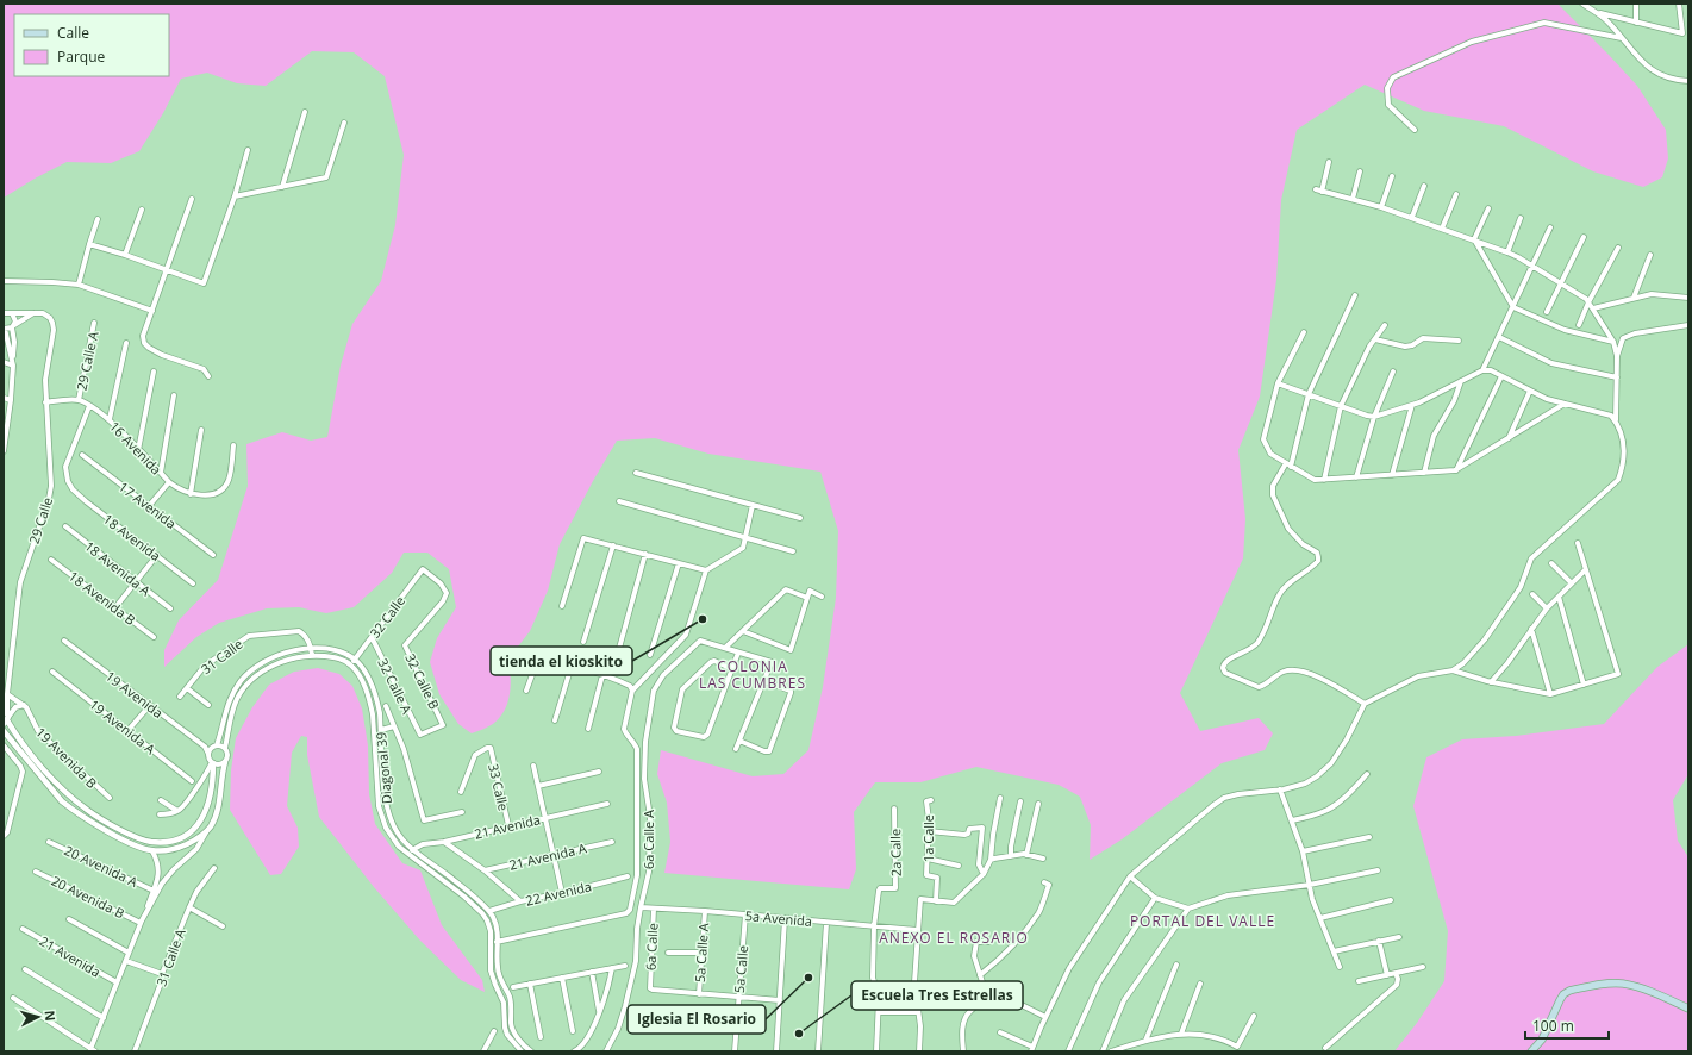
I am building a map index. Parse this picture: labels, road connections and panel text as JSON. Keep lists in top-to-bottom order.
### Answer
{
  "streets": {
    "street": [
      "29 Calle A",
      "16 Avenida",
      "17 Avenida",
      "29 Calle",
      "18 Avenida",
      "18 Avenida A",
      "18 Avenida B",
      "32 Calle",
      "31 Calle",
      "32 Calle B",
      "32 Calle A",
      "19 Avenida",
      "19 Avenida A",
      "19 Avenida B",
      "Diagonal 39",
      "33 Calle",
      "21 Avenida",
      "1a Calle",
      "6a Calle A",
      "2a Calle",
      "21 Avenida A",
      "20 Avenida A",
      "22 Avenida",
      "20 Avenida B",
      "5a Avenida",
      "6a Calle",
      "5a Calle A",
      "31 Calle A",
      "5a Calle"
    ]
  },
  "crossings": [
    ["29 Calle A", "16 Avenida"],
    ["16 Avenida", "18 Avenida"],
    ["29 Calle", "19 Avenida B"],
    ["32 Calle", "32 Calle B"],
    ["32 Calle", "32 Calle A"],
    ["32 Calle", "Diagonal 39"],
    ["32 Calle B", "32 Calle A"],
    ["Diagonal 39", "21 Avenida"],
    ["Diagonal 39", "22 Avenida"],
    ["33 Calle", "21 Avenida"],
    ["6a Calle A", "5a Avenida"],
    ["2a Calle", "5a Avenida"],
    ["5a Avenida", "6a Calle"],
    ["5a Avenida", "5a Calle A"],
    ["5a Avenida", "5a Calle"],
    ["6a Calle", "5a Calle A"]
  ],
  "districts": ["COLONIA LAS CUMBRES", "PORTAL DEL VALLE", "ANEXO EL ROSARIO"],
  "places": ["tienda el kioskito", "Iglesia El Rosario", "Escuela Tres Estrellas"],
  "legend": ["Calle", "Parque"],
  "scale_bar": "100 m",
  "north": "right"
}
